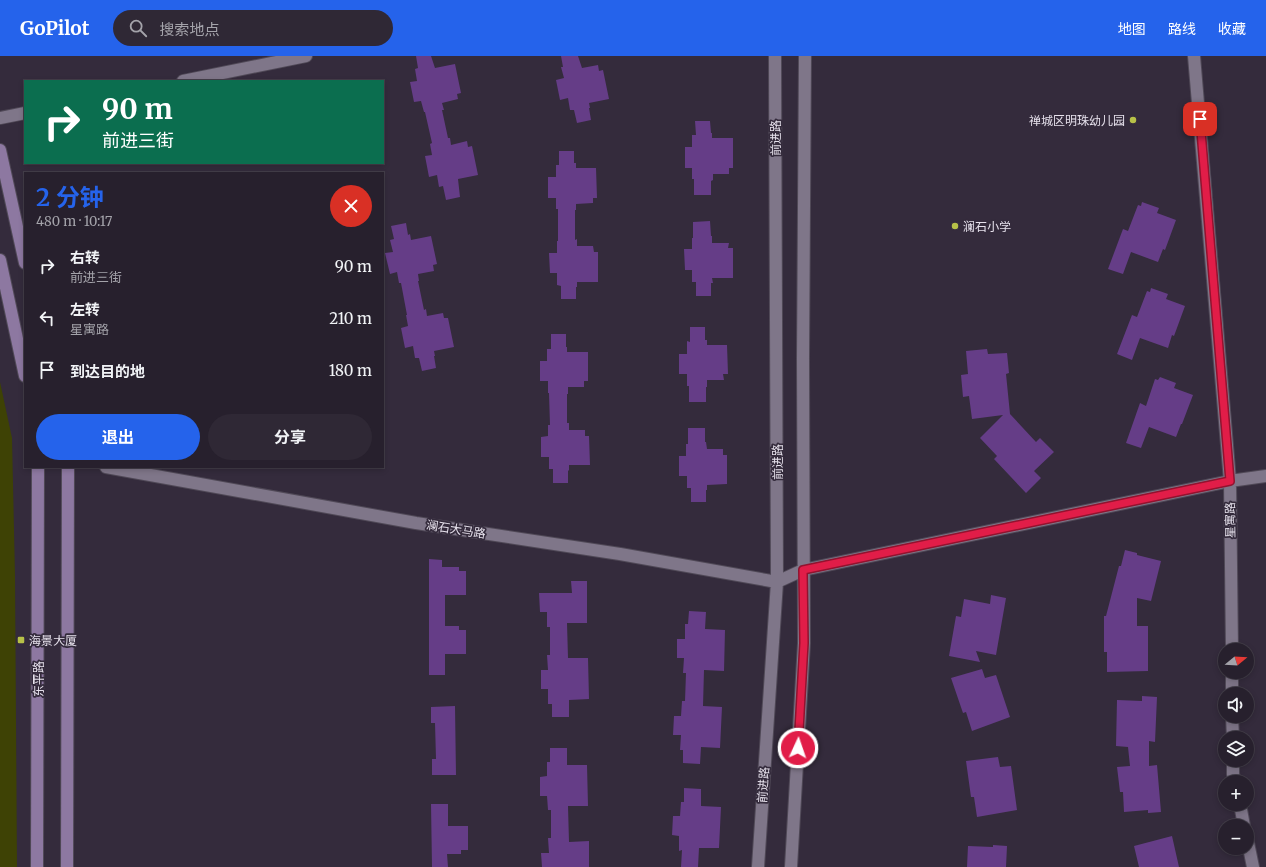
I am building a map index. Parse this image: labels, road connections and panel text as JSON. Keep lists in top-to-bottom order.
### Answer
{
  "streets": {
    "main road": ["东平路"],
    "street": ["前进路", "星寓路", "澜石大马路"]
  },
  "crossings": [
    ["前进路", "澜石大马路"]
  ],
  "places": {
    "other": ["禅城区明珠幼儿园", "澜石小学"],
    "transit": ["海景大厦"]
  },
  "north": "right",
  "page": {
    "header": "GoPilot",
    "search": "搜索地点",
    "nav": ["地图", "路线", "收藏"],
    "turn": ["90 m", "前进三街"],
    "heading": ["2 分钟", "480 m · 10:17"],
    "list": [
      {
        "name": "右转",
        "note": "前进三街",
        "value": "90 m"
      },
      {
        "name": "左转",
        "note": "星寓路",
        "value": "210 m"
      },
      {
        "name": "到达目的地",
        "value": "180 m"
      }
    ],
    "buttons": ["退出", "分享"],
    "map_buttons": ["+", "−"]
  }
}
